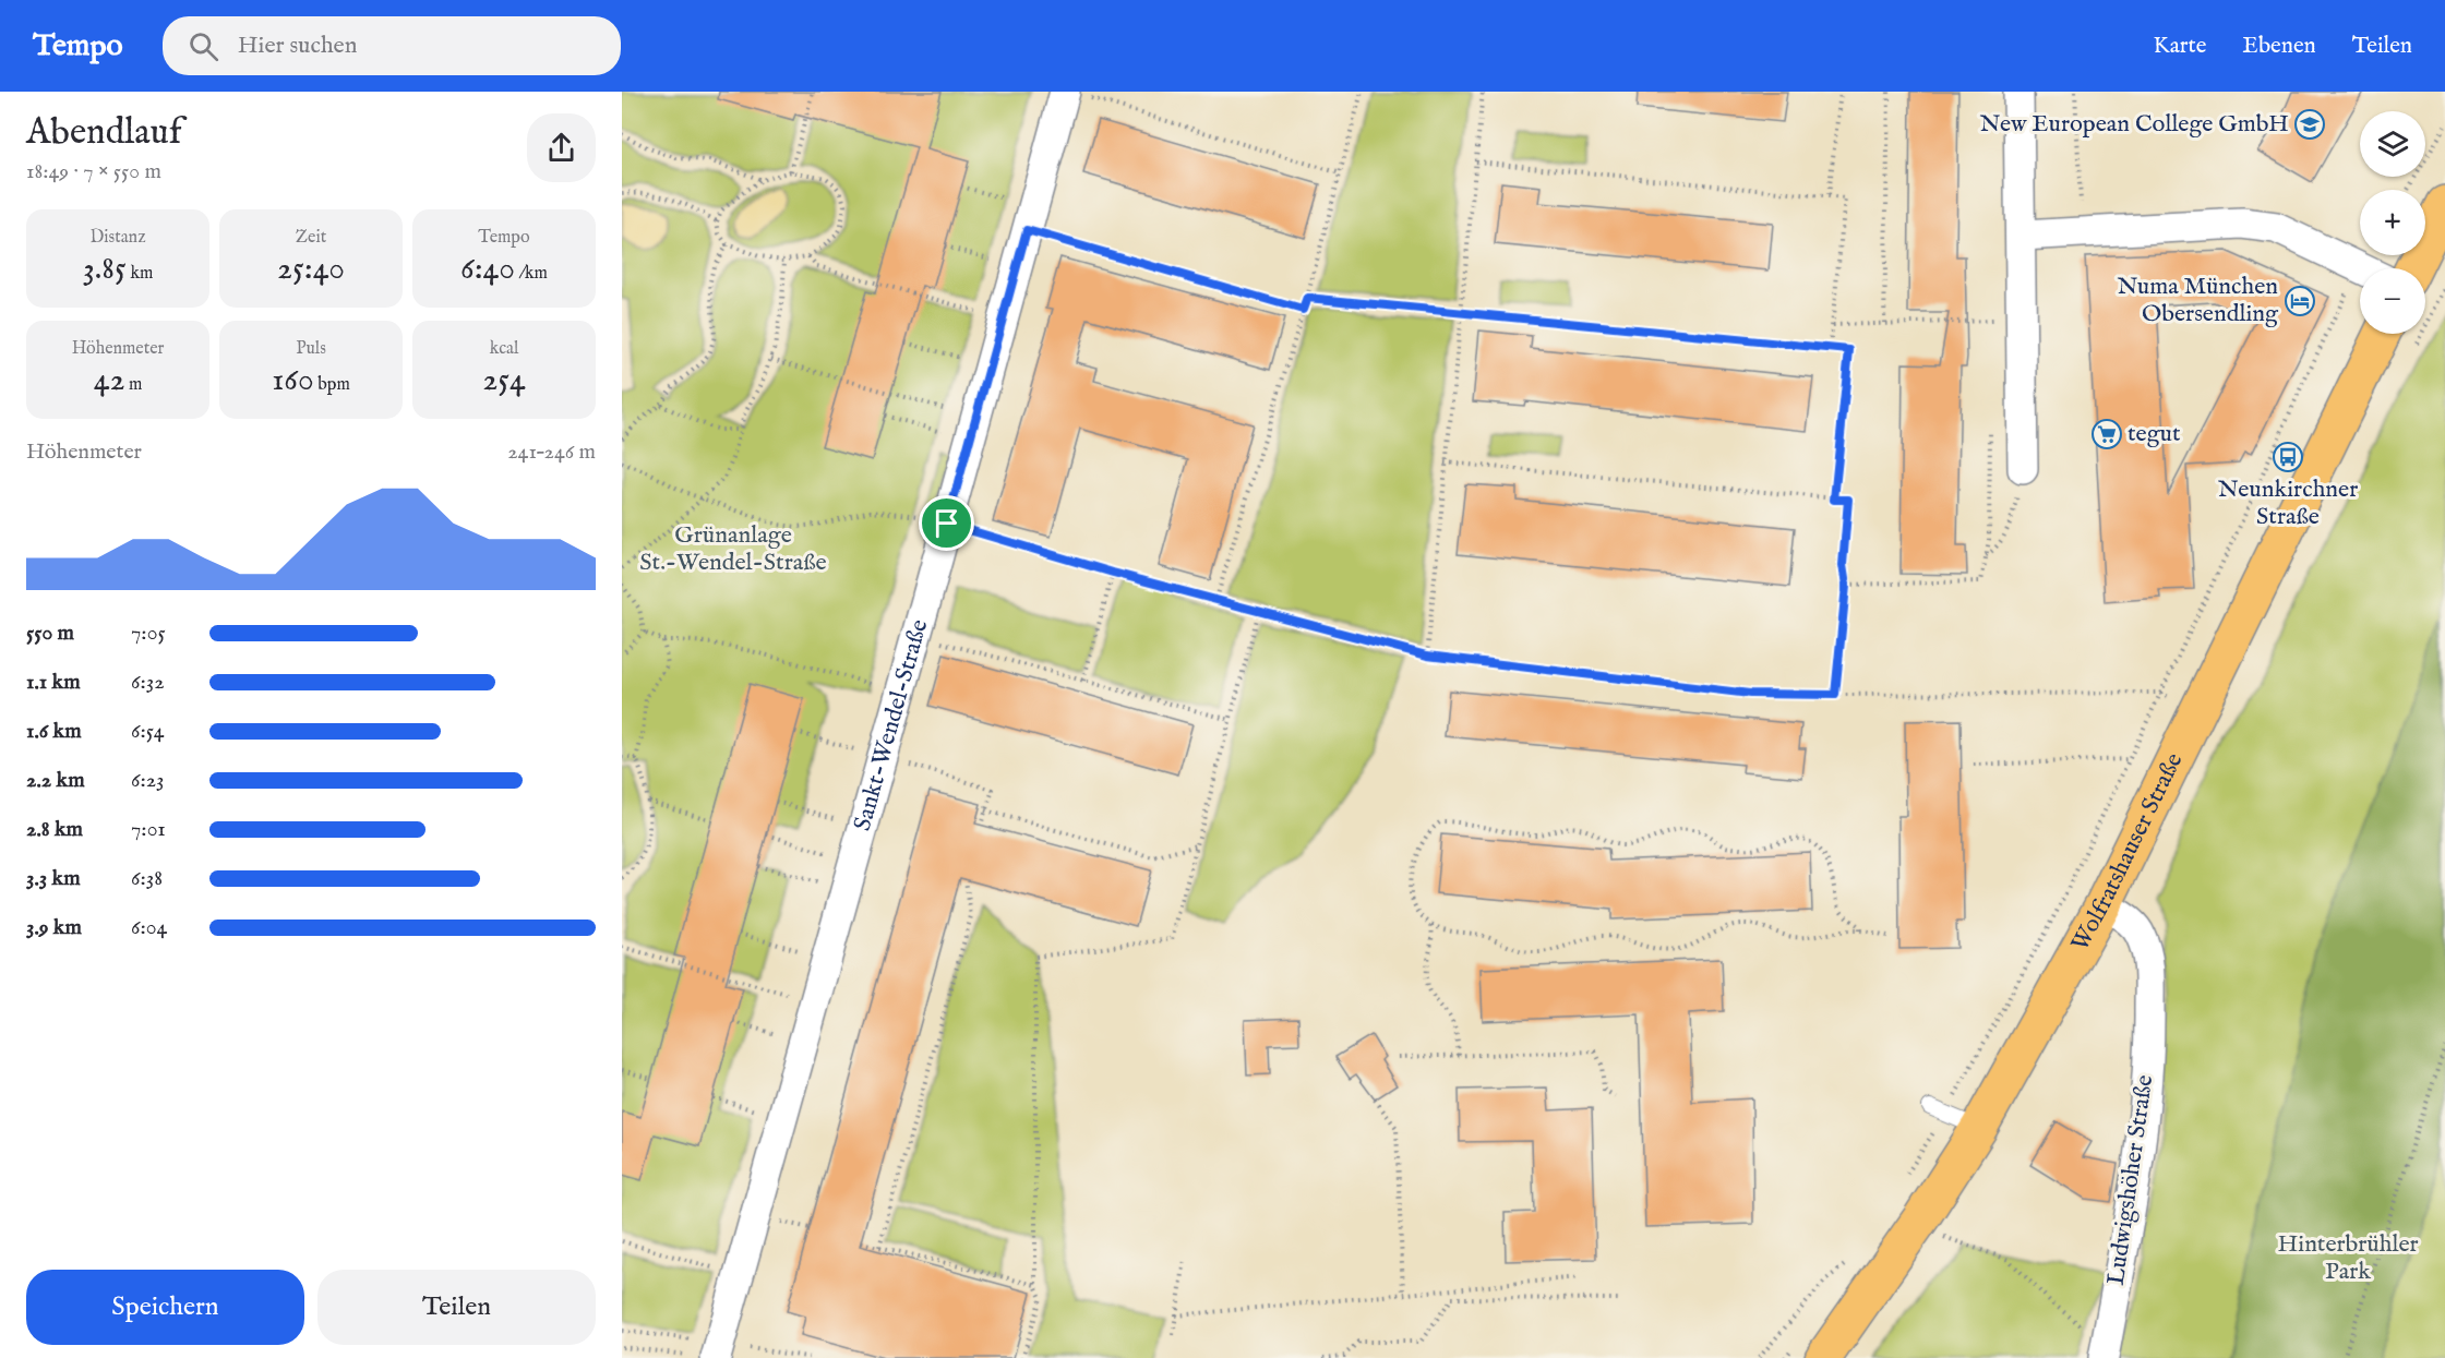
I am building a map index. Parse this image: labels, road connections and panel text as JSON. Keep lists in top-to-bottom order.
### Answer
{
  "streets": {
    "main road": ["Wolfratshauser Straße"],
    "street": ["Sankt-Wendel-Straße", "Ludwigshöher Straße"]
  },
  "crossings": [
    ["Wolfratshauser Straße", "Ludwigshöher Straße"]
  ],
  "parks": ["Grünanlage St.-Wendel-Straße", "Hinterbrühler Park"],
  "places": {
    "school or university": ["New European College GmbH"],
    "hotel": ["Numa München Obersendling"],
    "supermarket": ["tegut"],
    "bus stop": ["Neunkirchner Straße"]
  },
  "page": {
    "header": "Tempo",
    "search": "Hier suchen",
    "nav": ["Karte", "Ebenen", "Teilen"],
    "heading": ["Abendlauf", "18:49 · 7 × 550 m"],
    "map_buttons": ["+", "−"],
    "stats": [
      ["Distanz", "3.85 km"],
      ["Zeit", "25:40"],
      ["Tempo", "6:40 /km"],
      ["Höhenmeter", "42 m"],
      ["Puls", "160 bpm"],
      ["kcal", "254"]
    ],
    "chart": ["Höhenmeter", "241–246 m"],
    "list": [
      {
        "name": "550 m",
        "note": "7:05"
      },
      {
        "name": "1.1 km",
        "note": "6:32"
      },
      {
        "name": "1.6 km",
        "note": "6:54"
      },
      {
        "name": "2.2 km",
        "note": "6:23"
      },
      {
        "name": "2.8 km",
        "note": "7:01"
      },
      {
        "name": "3.3 km",
        "note": "6:38"
      },
      {
        "name": "3.9 km",
        "note": "6:04"
      }
    ],
    "buttons": ["Speichern", "Teilen"]
  }
}
